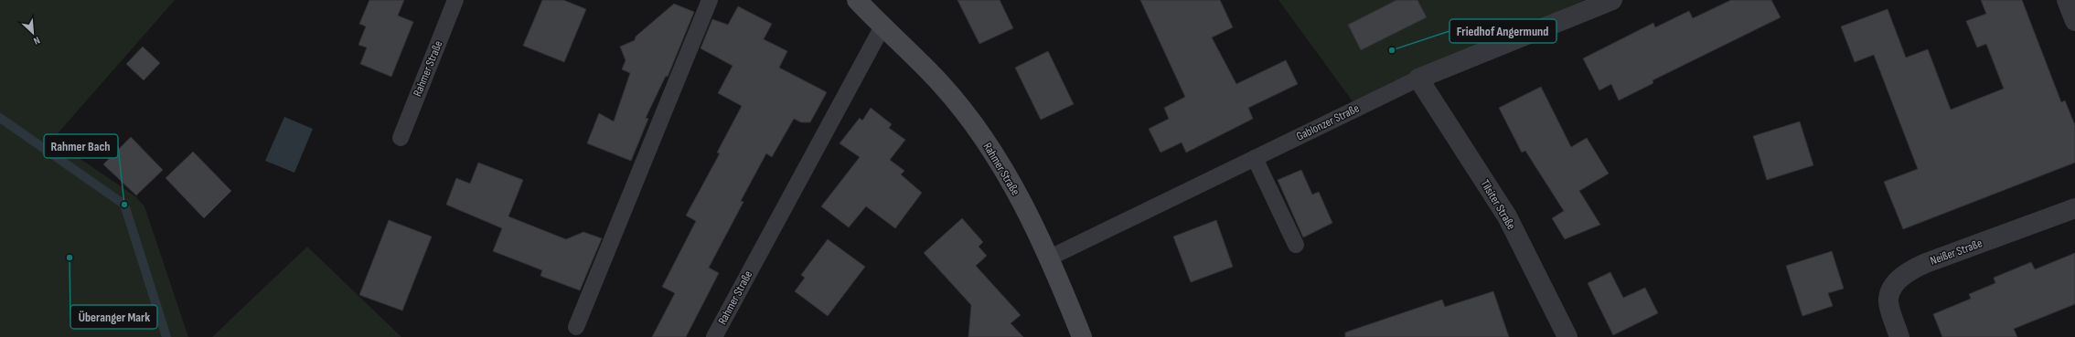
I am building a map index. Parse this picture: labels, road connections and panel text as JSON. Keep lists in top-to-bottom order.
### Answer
{
  "streets": {
    "main road": ["Rahmer Straße"],
    "street": ["Gablonzer Straße", "Tilsiter Straße", "Neißer Straße"]
  },
  "crossings": [
    ["Rahmer Straße", "Gablonzer Straße"],
    ["Gablonzer Straße", "Tilsiter Straße"]
  ],
  "places": ["Friedhof Angermund", "Rahmer Bach", "Überanger Mark"],
  "north": "bottom right"
}
